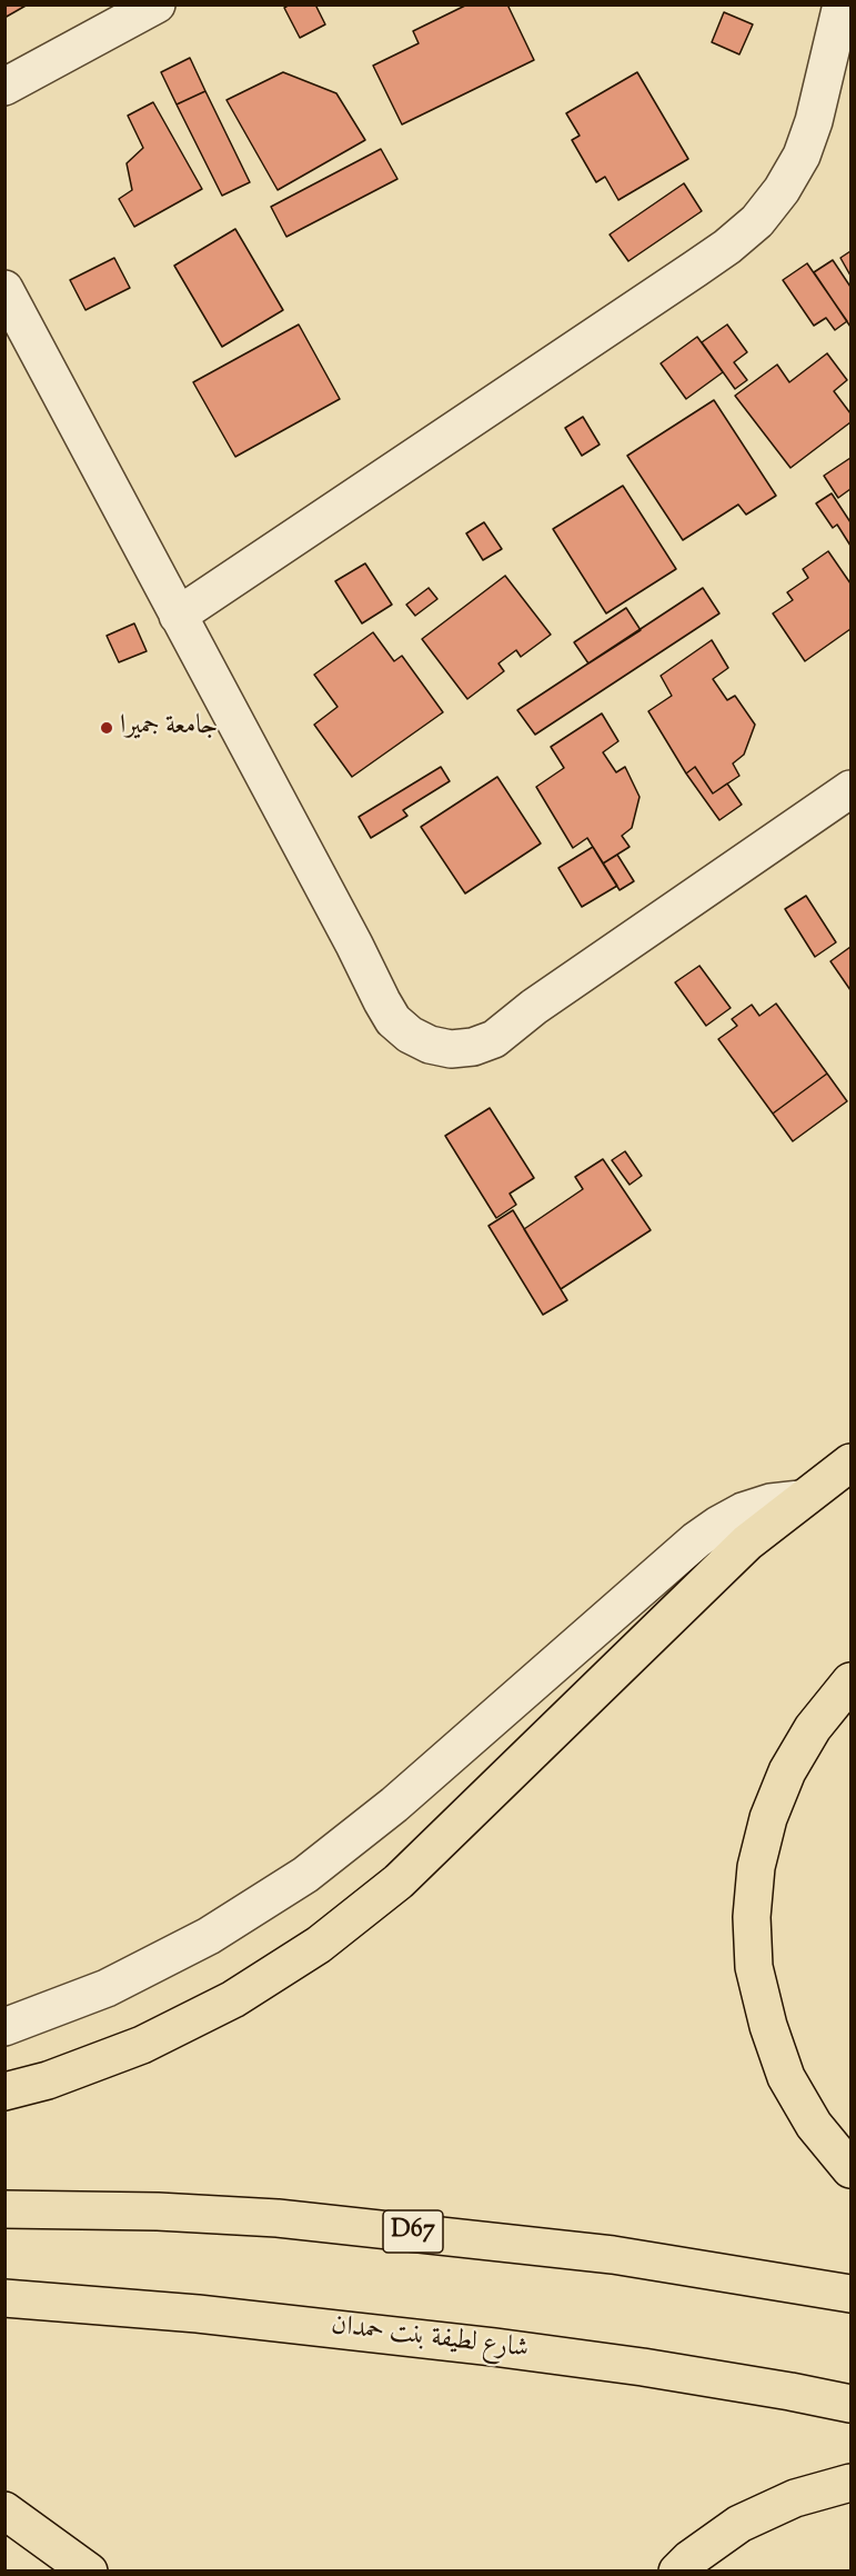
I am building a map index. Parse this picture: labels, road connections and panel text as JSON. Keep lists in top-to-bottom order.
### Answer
{
  "streets": {
    "main road": ["D67", "شارع لطيفة بنت حمدان"]
  },
  "places": ["جامعة جميرا"]
}
